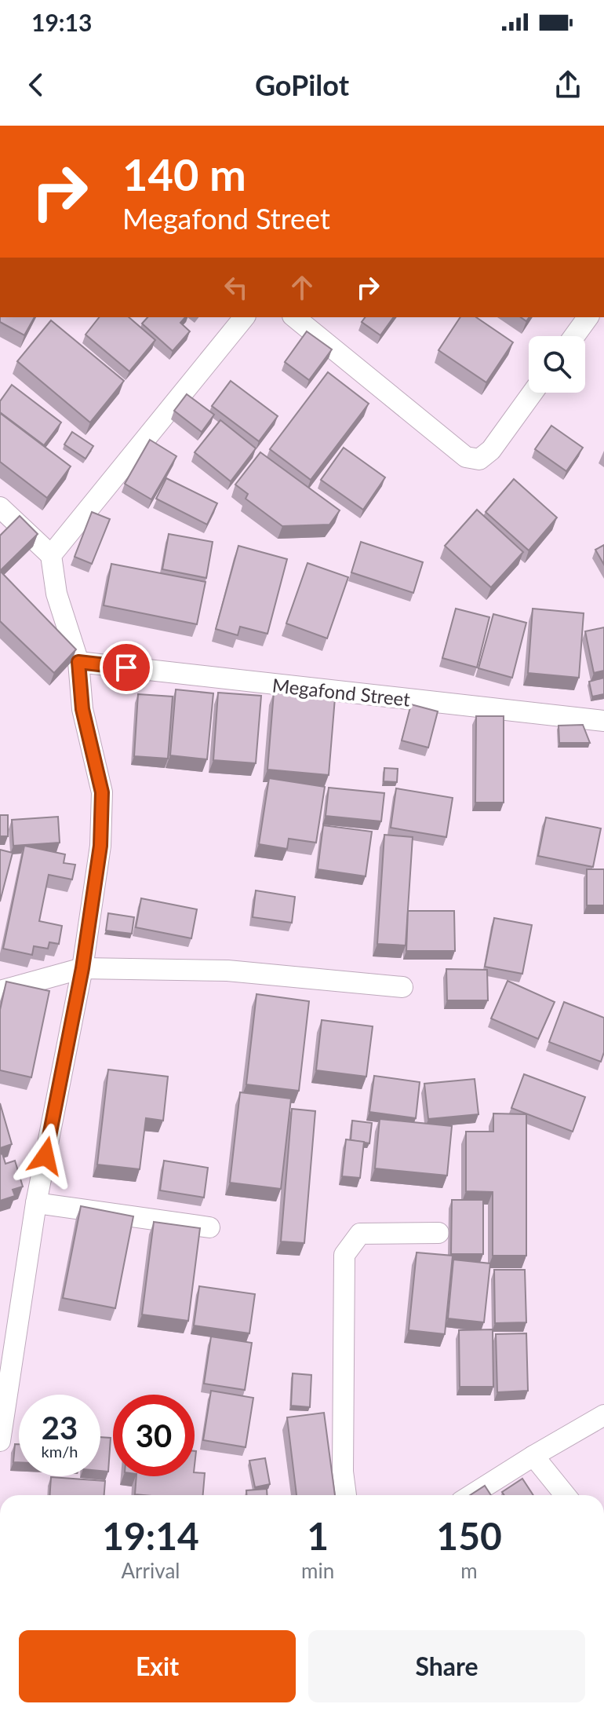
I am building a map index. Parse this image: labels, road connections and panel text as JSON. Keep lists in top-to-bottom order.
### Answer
{
  "streets": {
    "street": ["Megafond Street"]
  },
  "page": {
    "status": "19:13",
    "header": "GoPilot",
    "turn": ["140 m", "Megafond Street"],
    "speed": "23 km/h",
    "limit": "30",
    "eta": [
      "19:14",
      "Arrival",
      "1",
      "min",
      "150",
      "m"
    ],
    "buttons": ["Exit", "Share"]
  }
}
